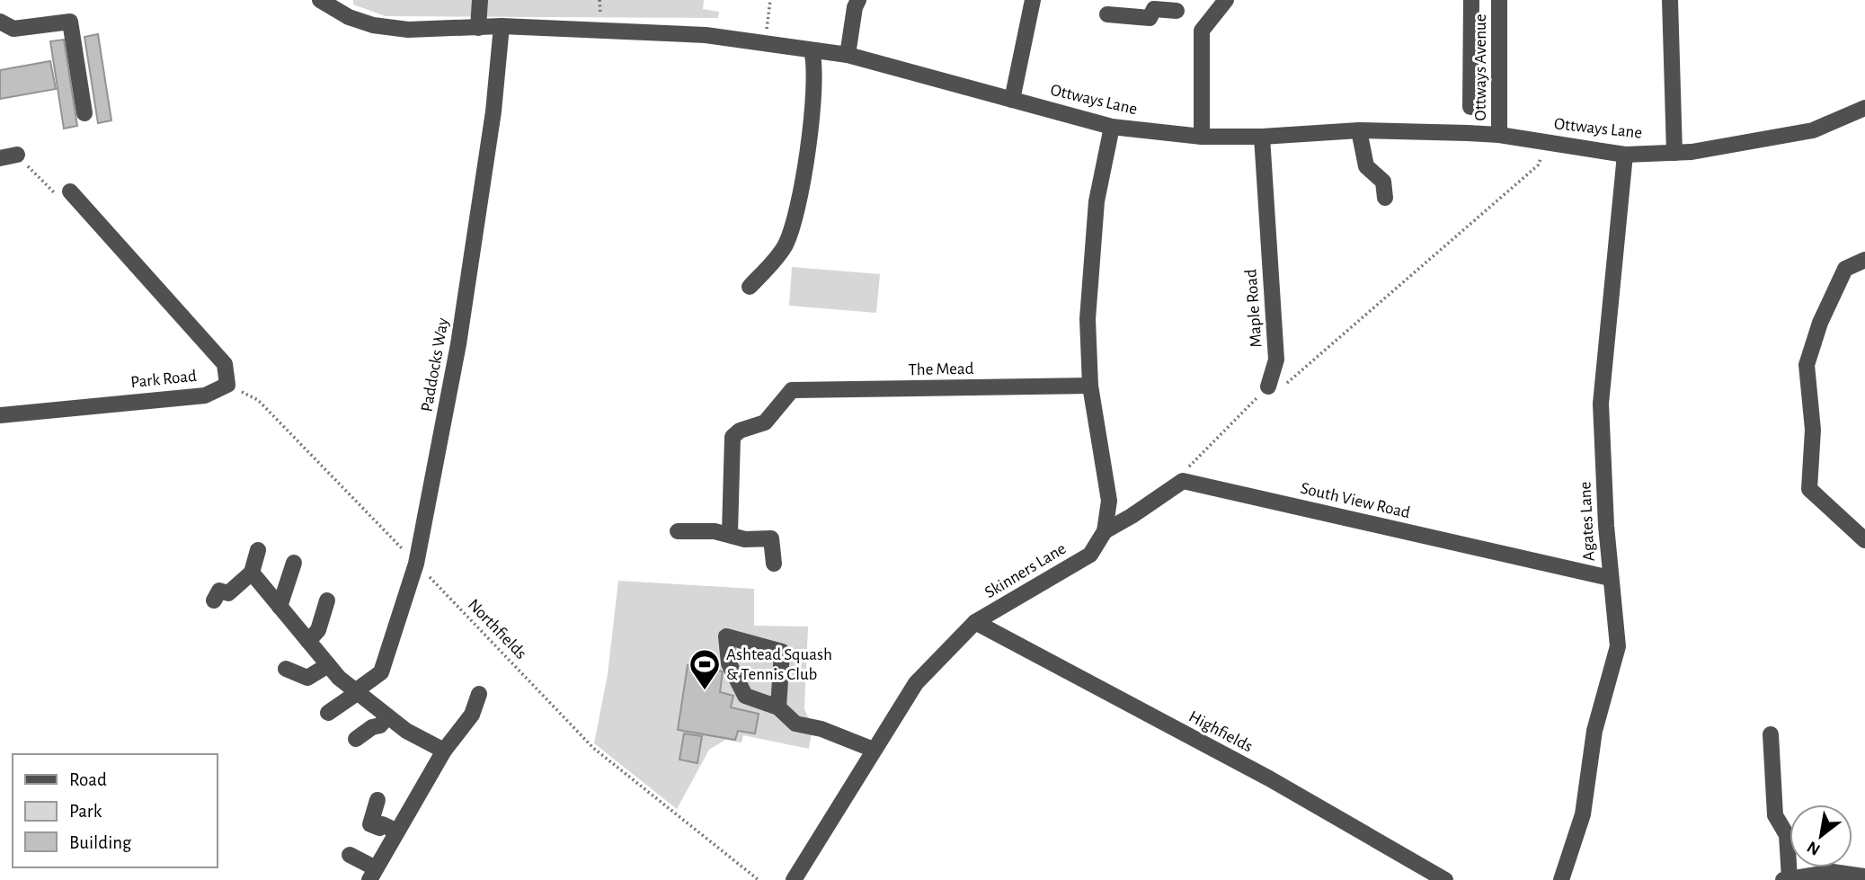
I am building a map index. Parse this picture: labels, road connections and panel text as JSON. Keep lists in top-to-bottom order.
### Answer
{
  "streets": {
    "street": [
      "Ottways Avenue",
      "Ottways Lane",
      "Maple Road",
      "Paddocks Way",
      "The Mead",
      "Park Road",
      "South View Road",
      "Agates Lane",
      "Skinners Lane",
      "Highfields"
    ],
    "path": ["Northfields"]
  },
  "crossings": [
    ["Ottways Avenue", "Ottways Lane"],
    ["Ottways Lane", "Maple Road"],
    ["Ottways Lane", "Paddocks Way"],
    ["Ottways Lane", "Agates Lane"],
    ["Ottways Lane", "Skinners Lane"],
    ["Paddocks Way", "Northfields"],
    ["The Mead", "Skinners Lane"],
    ["Park Road", "Northfields"],
    ["South View Road", "Agates Lane"],
    ["Skinners Lane", "Highfields"]
  ],
  "places": {
    "sports": ["Ashtead Squash & Tennis Club"]
  },
  "legend": ["Road", "Park", "Building"],
  "north": "bottom left"
}
